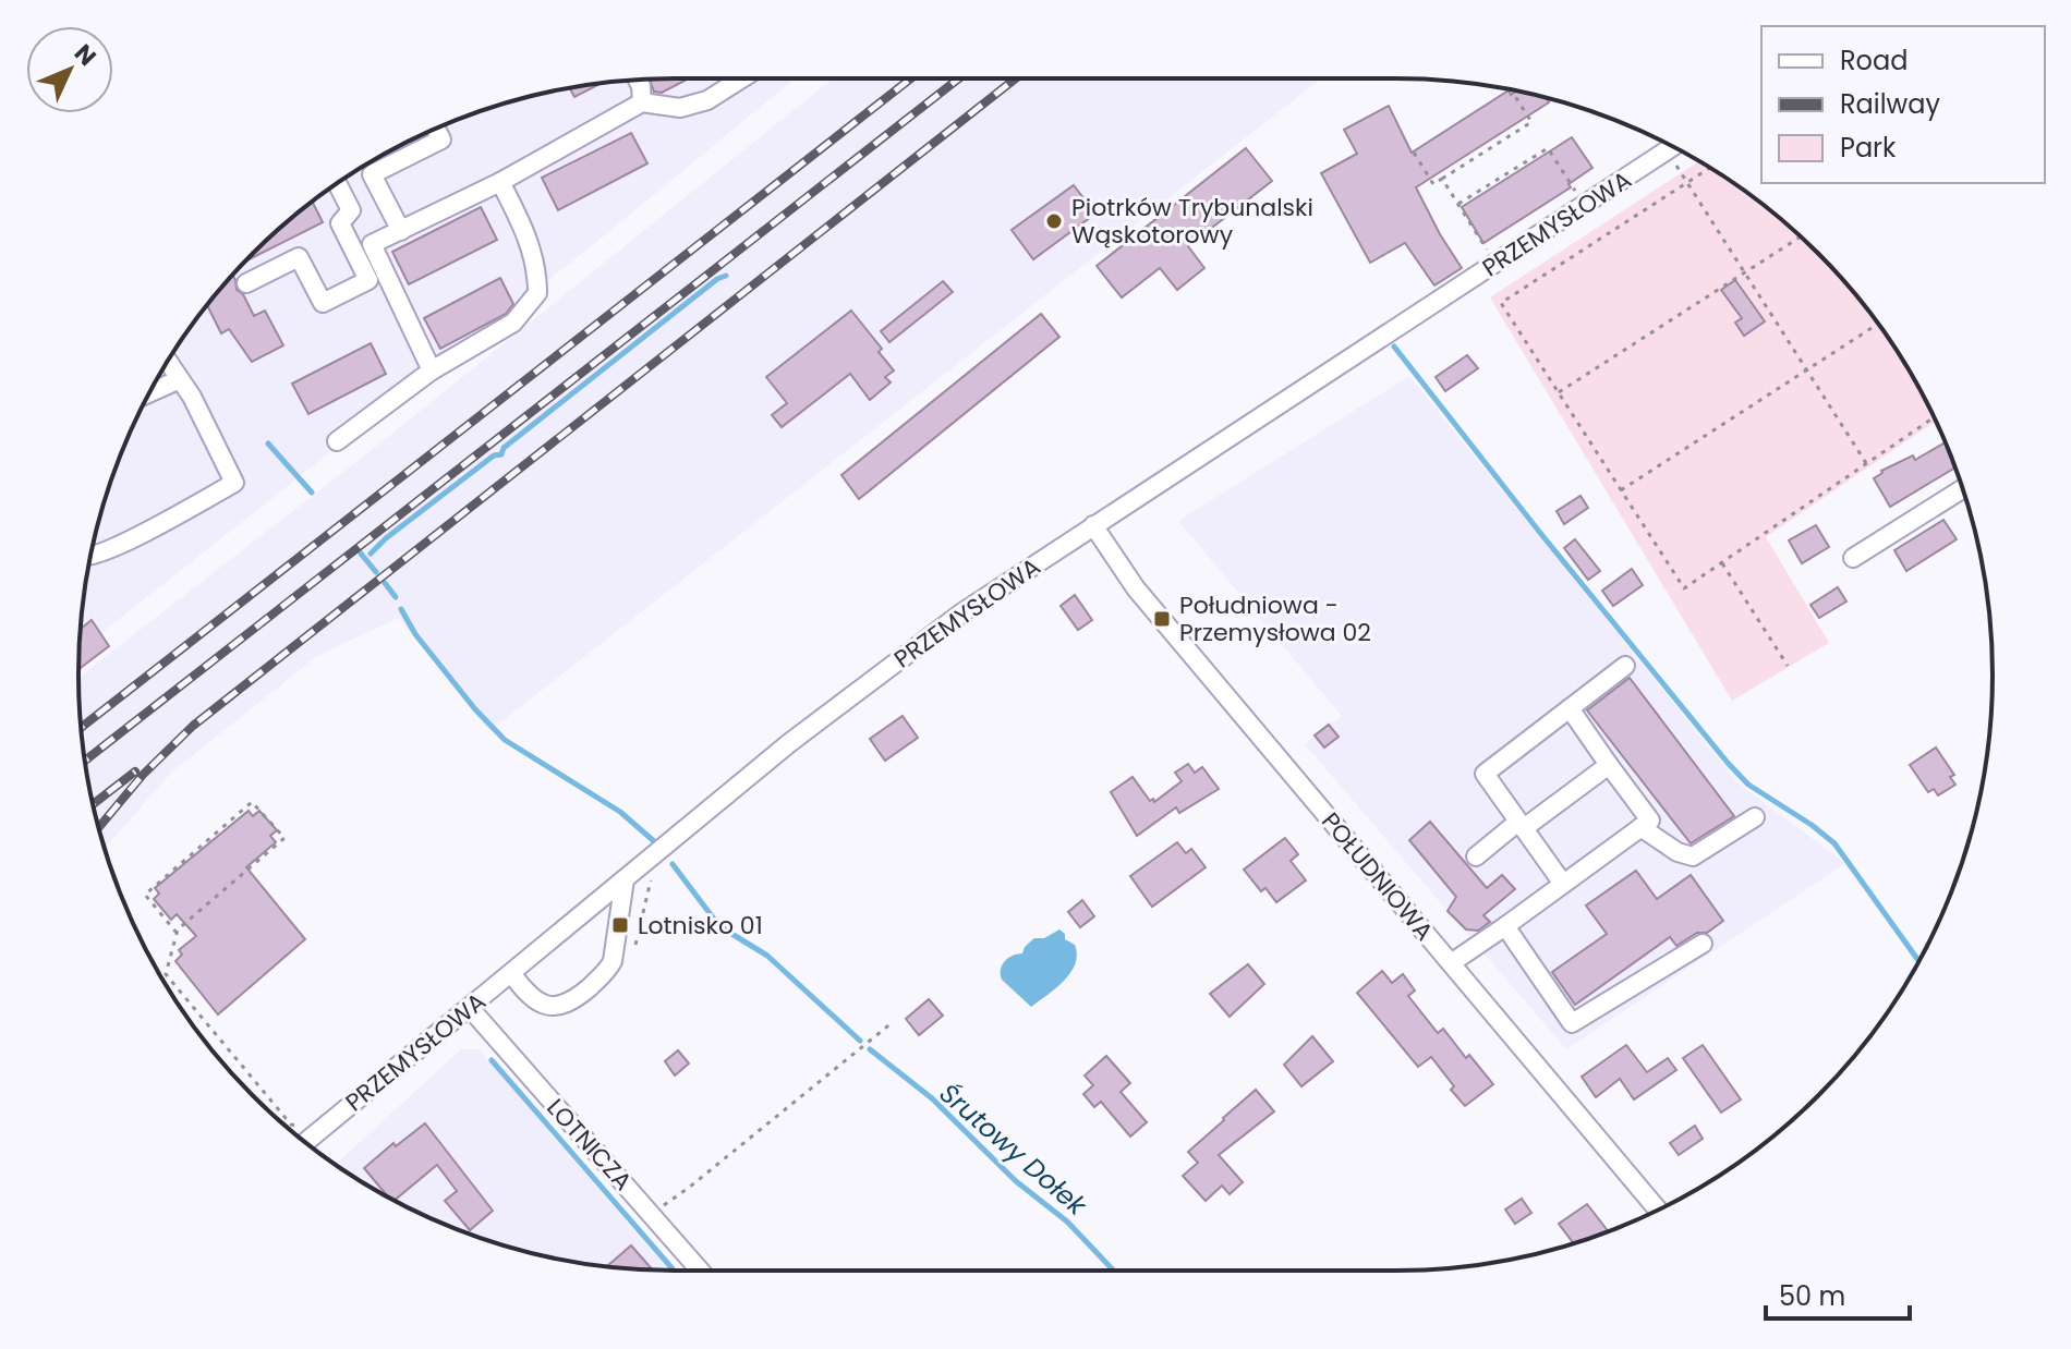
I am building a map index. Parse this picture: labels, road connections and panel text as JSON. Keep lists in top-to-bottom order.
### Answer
{
  "streets": {
    "street": ["PRZEMYSŁOWA", "POŁUDNIOWA", "LOTNICZA"]
  },
  "crossings": [
    ["PRZEMYSŁOWA", "POŁUDNIOWA"],
    ["PRZEMYSŁOWA", "LOTNICZA"]
  ],
  "water": ["Śrutowy Dołek"],
  "places": {
    "other": ["Piotrków Trybunalski Wąskotorowy"],
    "transit": ["Południowa - Przemysłowa 02", "Lotnisko 01"]
  },
  "legend": ["Road", "Railway", "Park"],
  "scale_bar": "50 m",
  "north": "top right"
}
